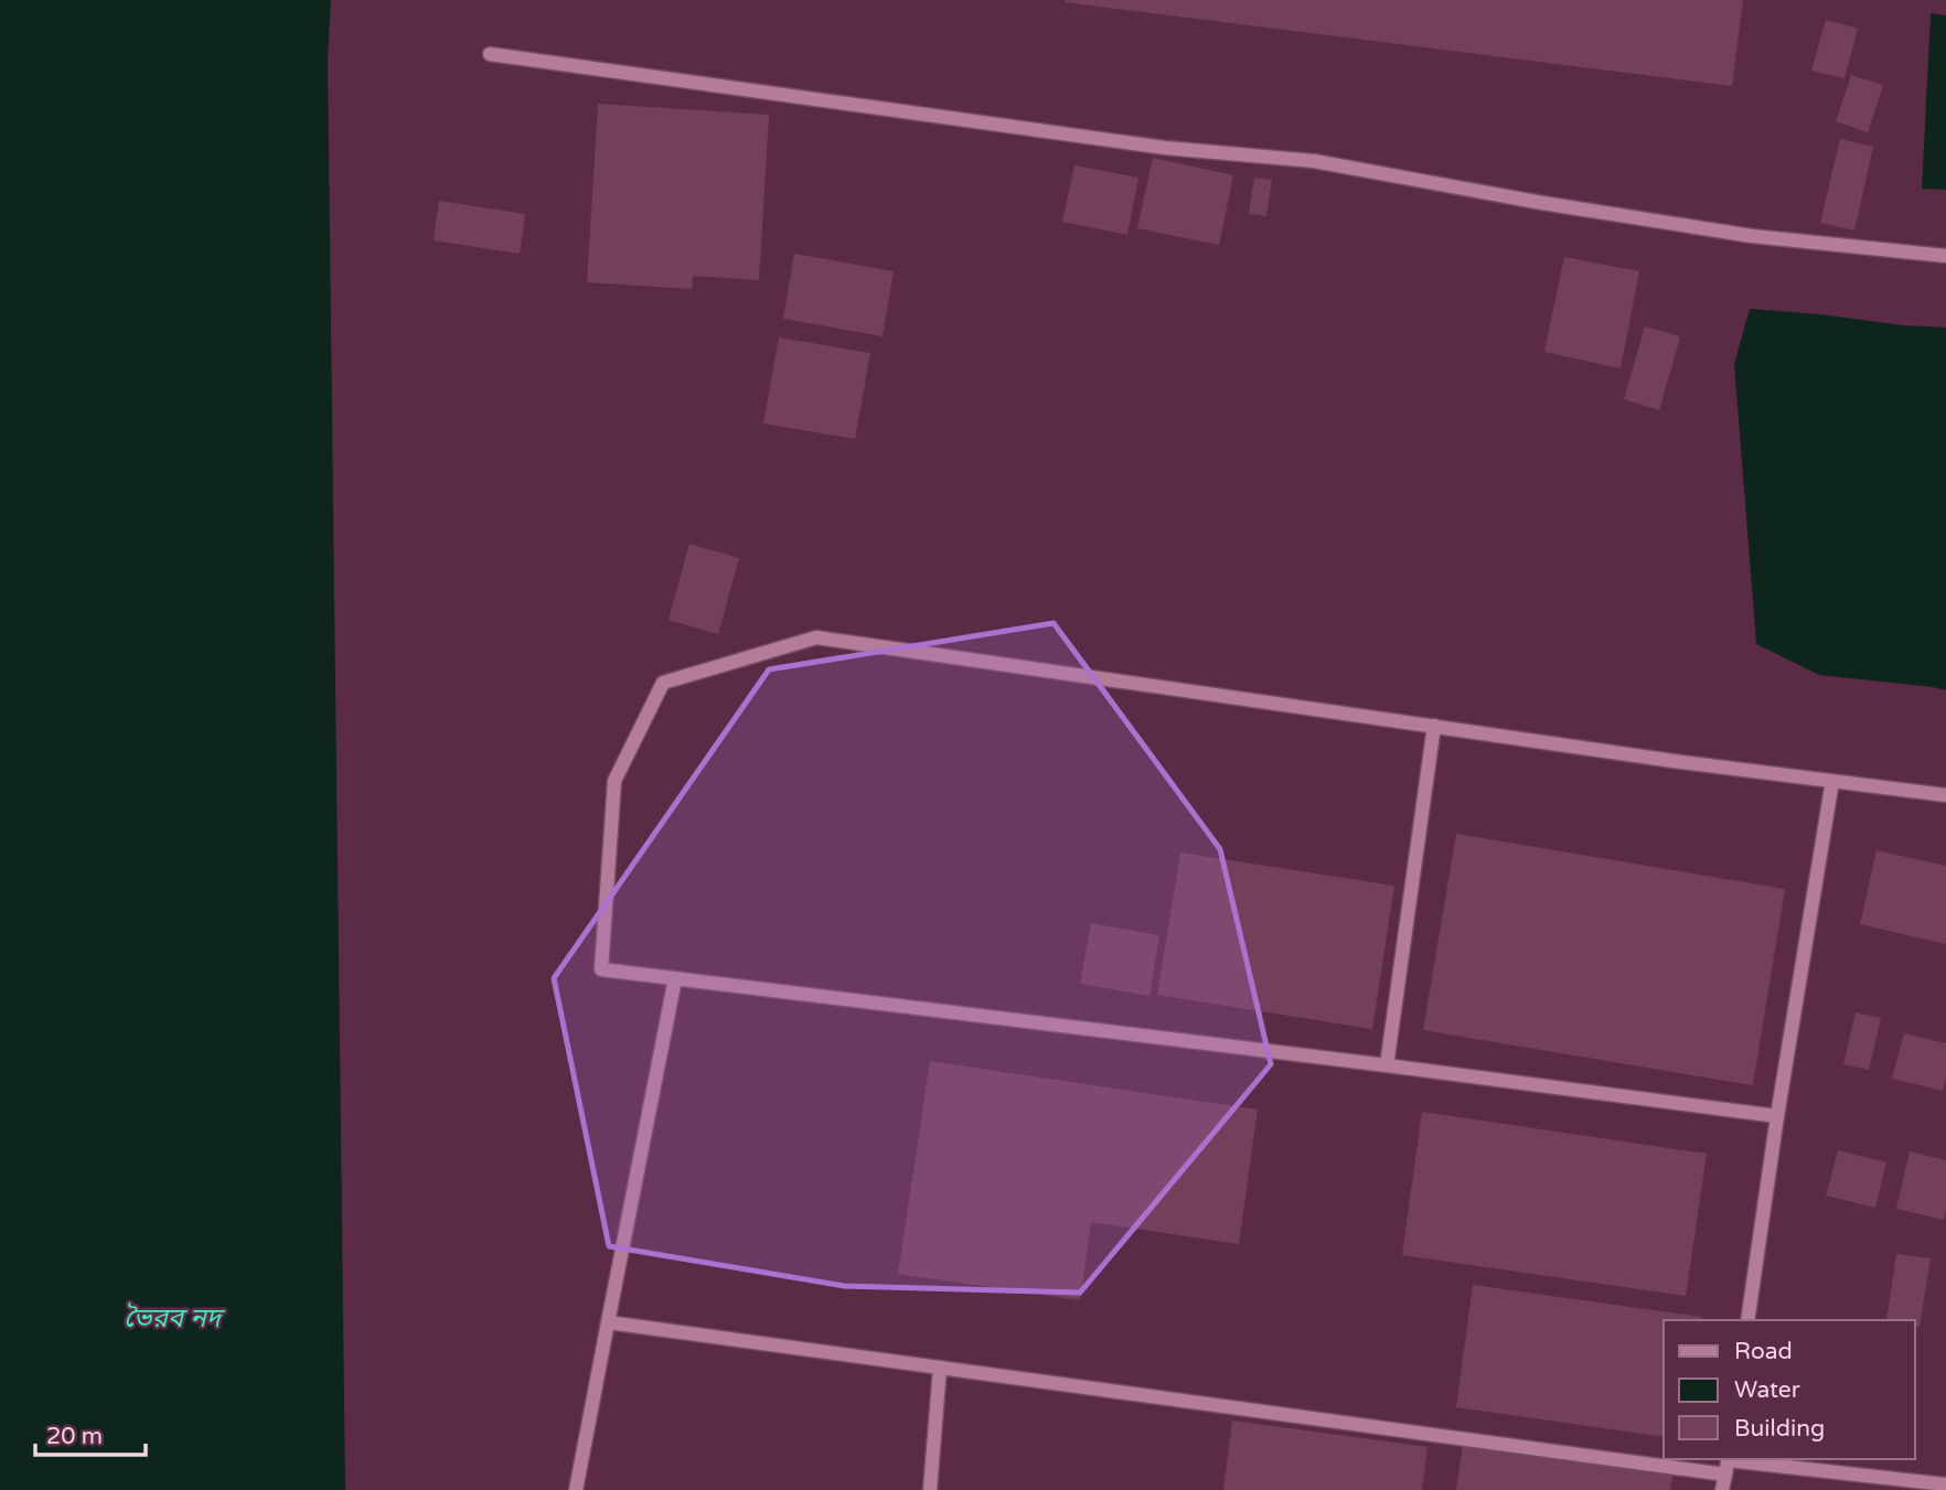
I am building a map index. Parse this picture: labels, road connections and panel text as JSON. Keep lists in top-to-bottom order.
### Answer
{
  "water": ["ভৈরব নদ"],
  "legend": ["Road", "Water", "Building"],
  "scale_bar": "20 m"
}
